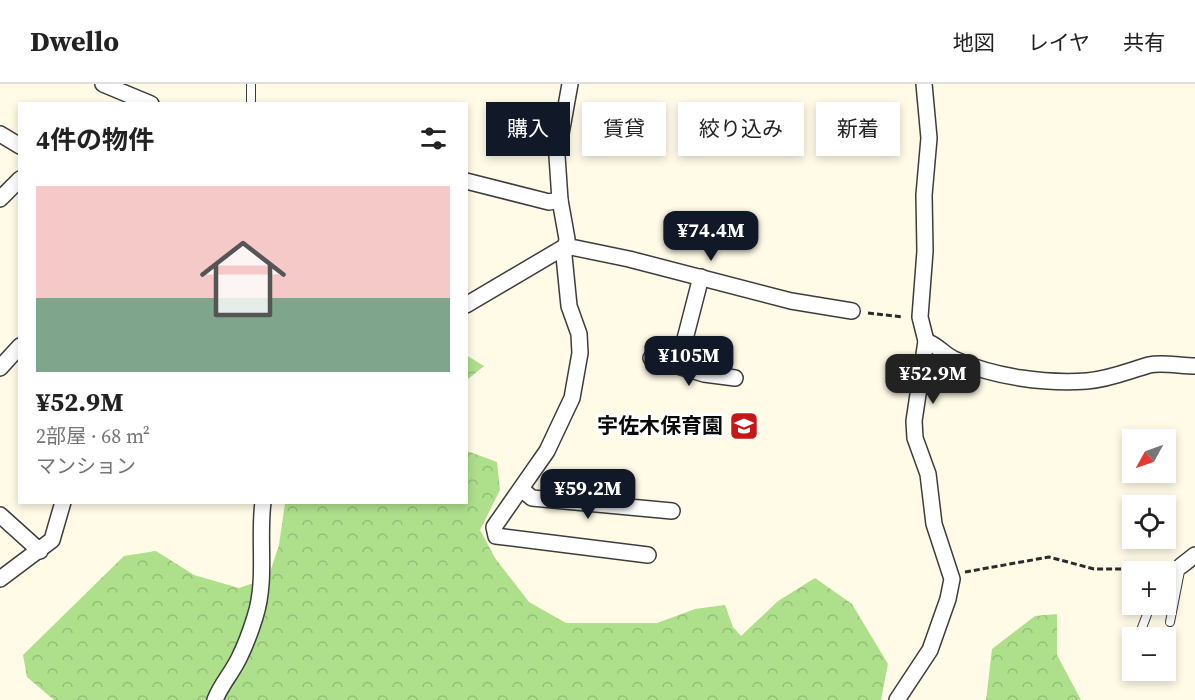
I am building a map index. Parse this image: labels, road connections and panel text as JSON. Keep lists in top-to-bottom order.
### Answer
{
  "places": {
    "school or university": ["宇佐木保育園"]
  },
  "north": "bottom left",
  "page": {
    "header": "Dwello",
    "nav": ["地図", "レイヤ", "共有"],
    "chip": [
      "購入",
      "賃貸",
      "絞り込み",
      "新着"
    ],
    "heading": "4件の物件",
    "list": [
      {
        "name": "¥52.9M",
        "note": "2部屋 · 68 m² · マンション"
      }
    ],
    "price": [
      "¥74.4M",
      "¥105M",
      "¥52.9M",
      "¥59.2M"
    ],
    "map_buttons": ["+", "−"]
  }
}
